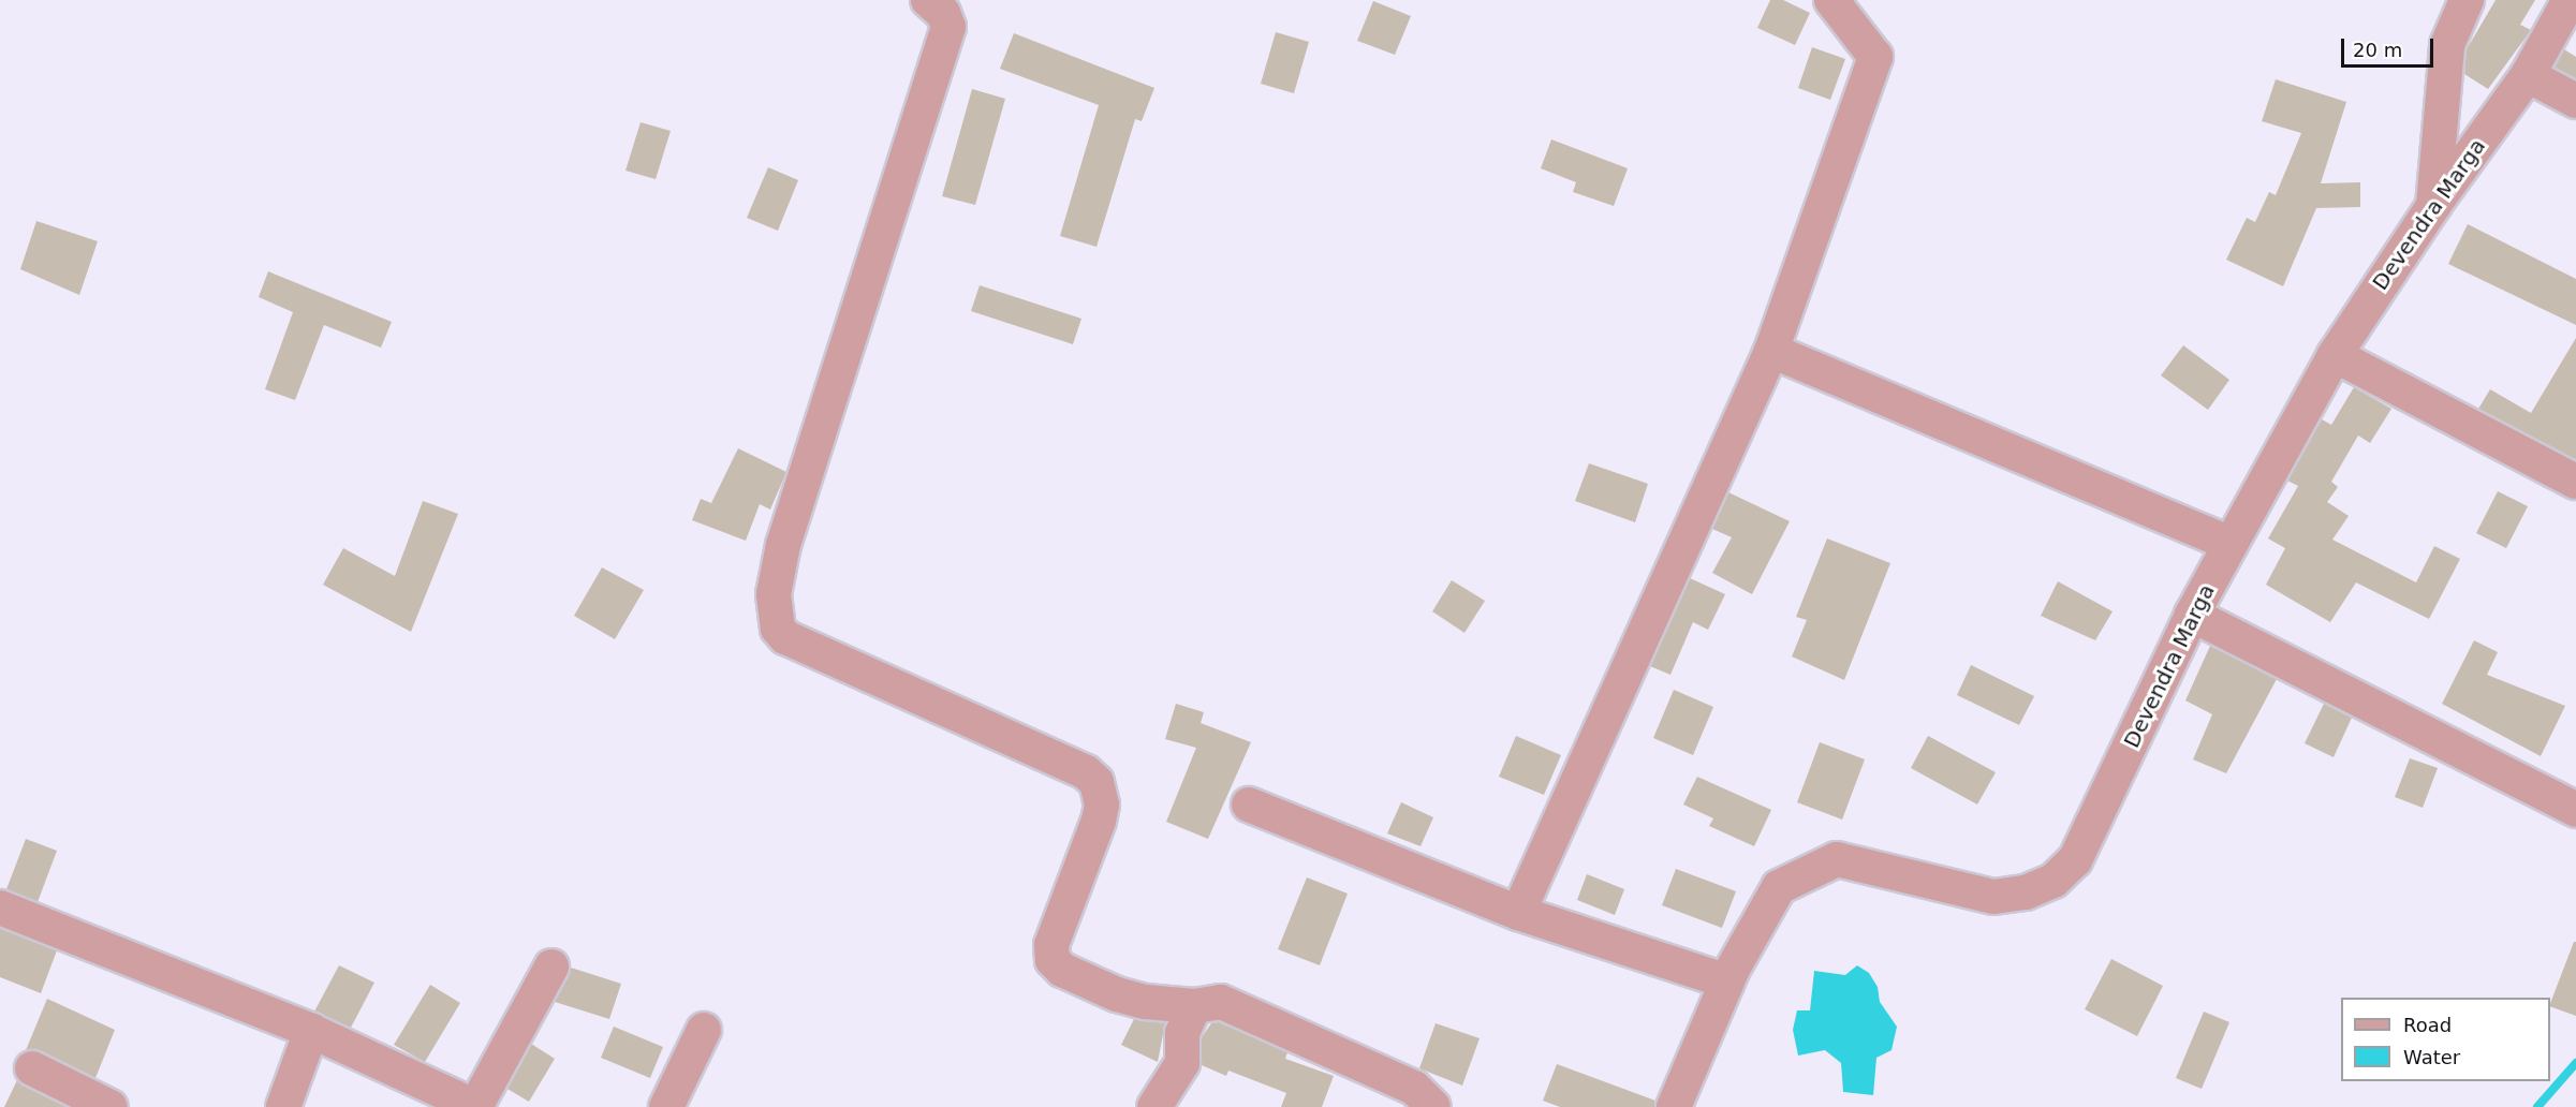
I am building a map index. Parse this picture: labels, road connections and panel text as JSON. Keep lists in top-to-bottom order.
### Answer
{
  "streets": {
    "street": ["Devendra Marga"]
  },
  "legend": ["Road", "Water"],
  "scale_bar": "20 m"
}
